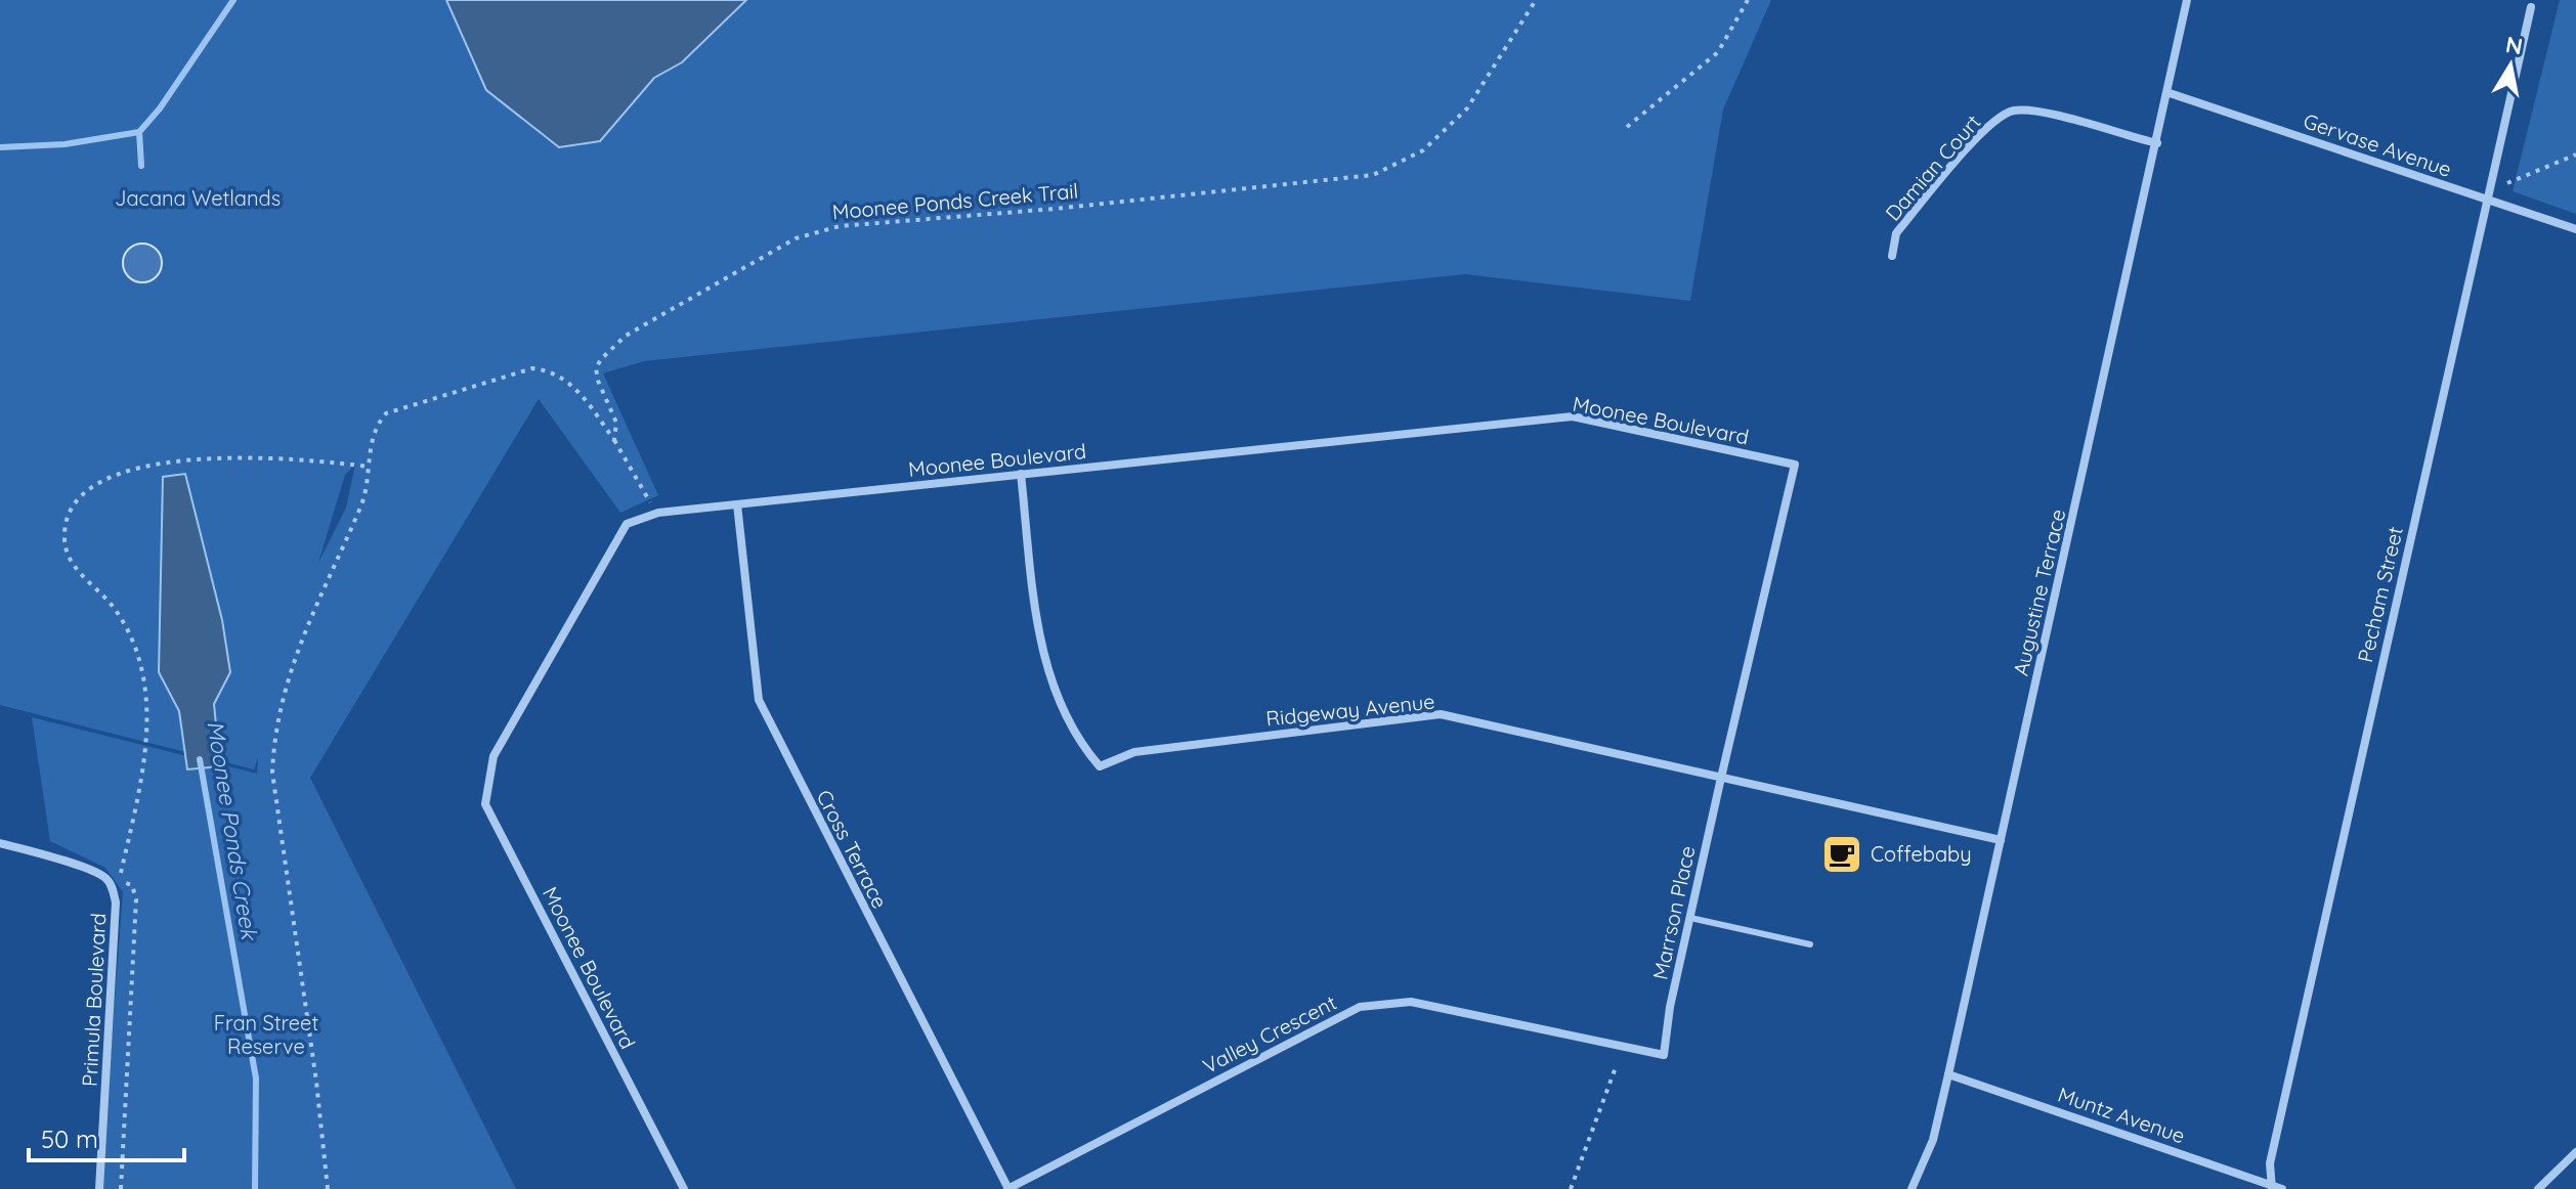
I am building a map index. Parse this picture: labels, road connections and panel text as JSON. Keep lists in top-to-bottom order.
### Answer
{
  "streets": {
    "street": [
      "Gervase Avenue",
      "Damian Court",
      "Moonee Boulevard",
      "Augustine Terrace",
      "Pecham Street",
      "Ridgeway Avenue",
      "Cross Terrace",
      "Marrson Place",
      "Primula Boulevard",
      "Valley Crescent",
      "Muntz Avenue"
    ],
    "path": ["Moonee Ponds Creek Trail"]
  },
  "crossings": [
    ["Gervase Avenue", "Augustine Terrace"],
    ["Gervase Avenue", "Pecham Street"],
    ["Damian Court", "Augustine Terrace"],
    ["Moonee Boulevard", "Ridgeway Avenue"],
    ["Moonee Boulevard", "Cross Terrace"],
    ["Moonee Boulevard", "Marrson Place"],
    ["Augustine Terrace", "Ridgeway Avenue"],
    ["Augustine Terrace", "Muntz Avenue"],
    ["Pecham Street", "Muntz Avenue"],
    ["Ridgeway Avenue", "Marrson Place"],
    ["Cross Terrace", "Valley Crescent"],
    ["Marrson Place", "Valley Crescent"]
  ],
  "water": ["Moonee Ponds Creek"],
  "parks": ["Jacana Wetlands", "Fran Street Reserve"],
  "places": {
    "cafe": ["Coffebaby"]
  },
  "scale_bar": "50 m",
  "north": "top"
}
